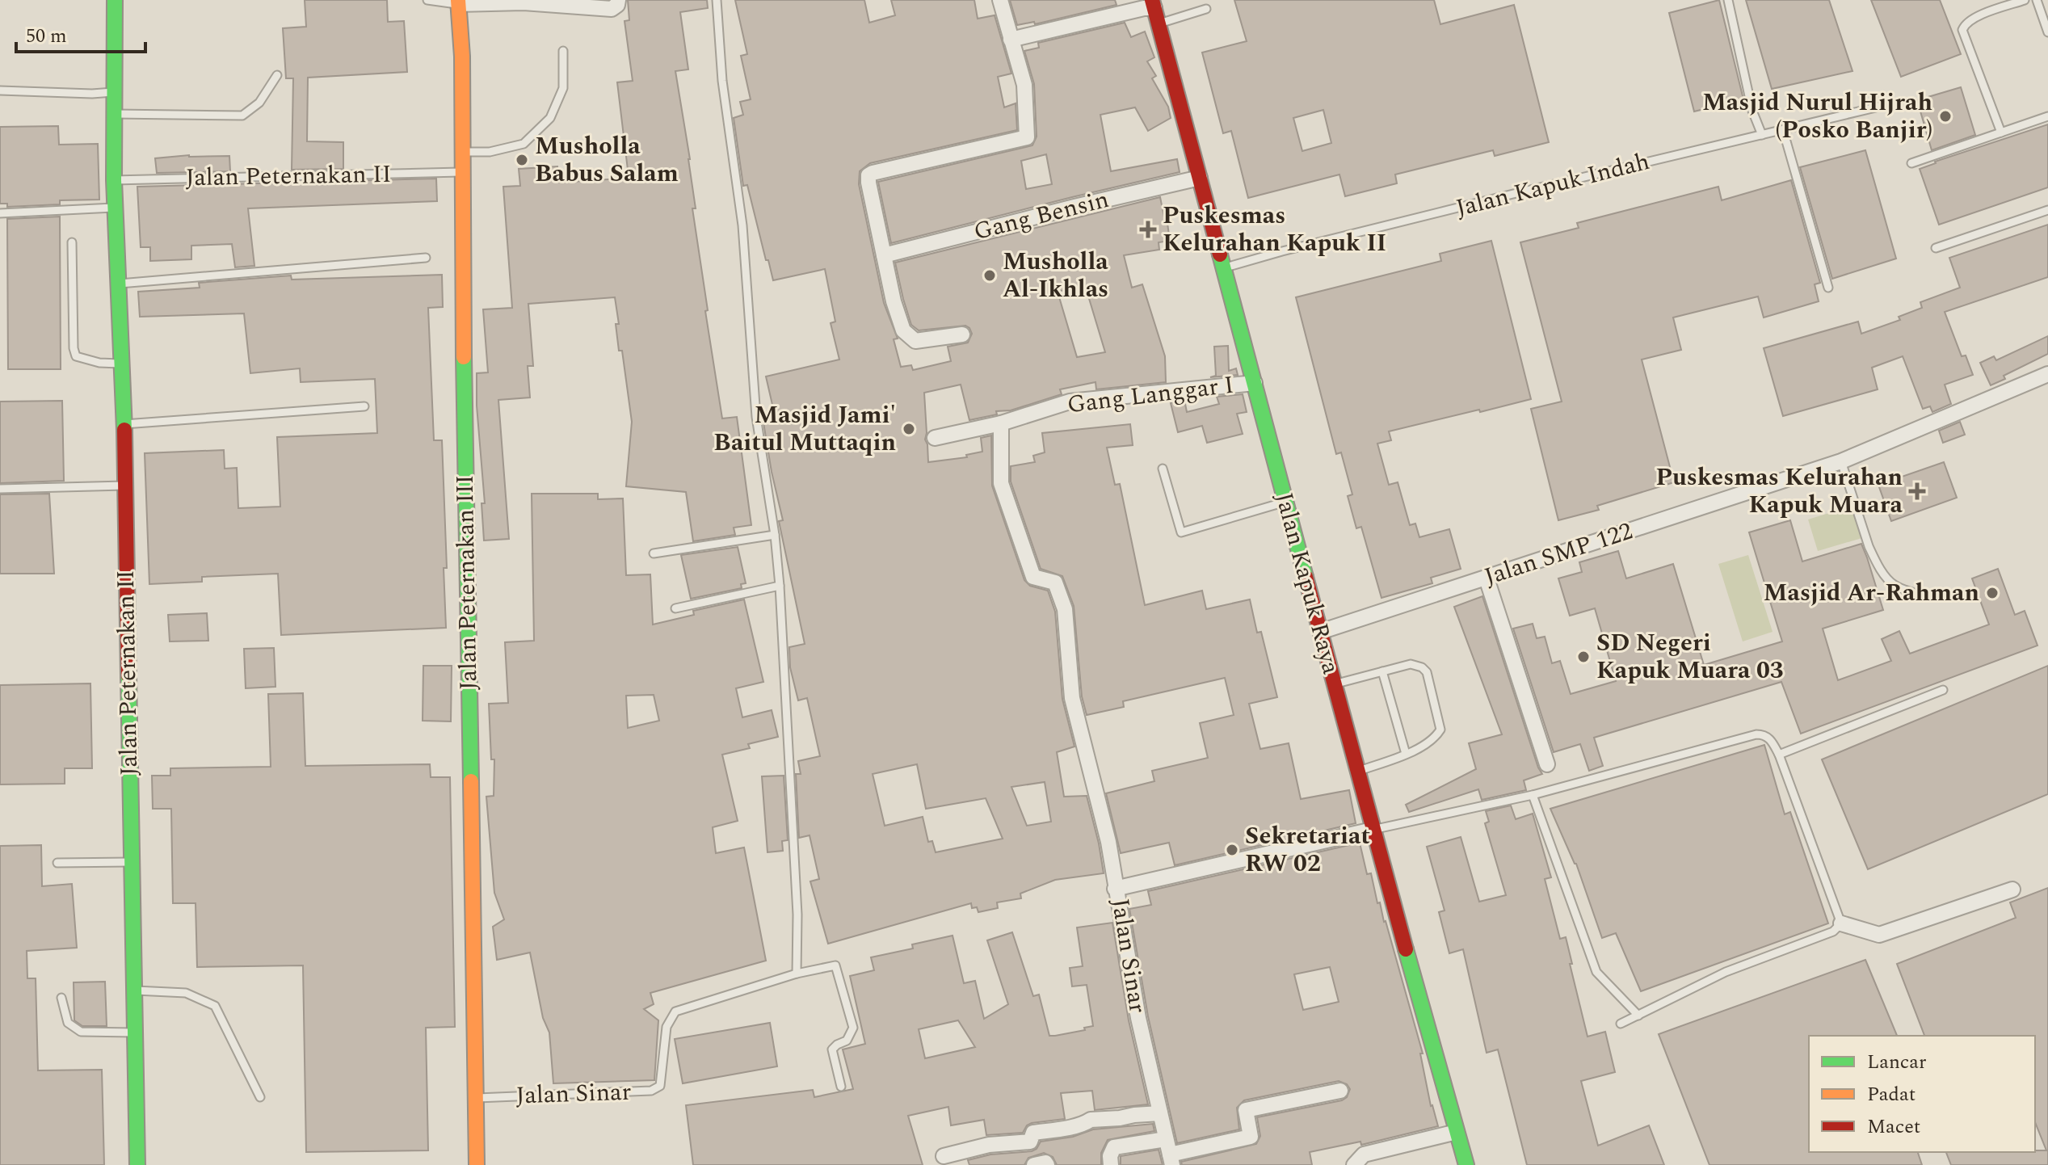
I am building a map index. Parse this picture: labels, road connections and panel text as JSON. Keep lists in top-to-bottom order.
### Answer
{
  "streets": {
    "street": [
      "Jalan Peternakan II",
      "Gang Bensin",
      "Gang Langgar I",
      "Jalan SMP 122",
      "Jalan Peternakan III",
      "Jalan Kapuk Raya",
      "Jalan Sinar"
    ],
    "lane": ["Jalan Kapuk Indah"]
  },
  "crossings": [
    ["Jalan Peternakan II", "Jalan Peternakan III"],
    ["Jalan Kapuk Indah", "Jalan Kapuk Raya"],
    ["Gang Bensin", "Jalan Kapuk Raya"],
    ["Gang Langgar I", "Jalan Kapuk Raya"],
    ["Jalan SMP 122", "Jalan Kapuk Raya"],
    ["Jalan Peternakan III", "Jalan Sinar"],
    ["Jalan Kapuk Raya", "Jalan Sinar"]
  ],
  "places": {
    "other": [
      "Masjid Nurul Hijrah (Posko Banjir)",
      "Musholla Babus Salam",
      "Musholla Al-Ikhlas",
      "Masjid Jami' Baitul Muttaqin",
      "Masjid Ar-Rahman",
      "SD Negeri Kapuk Muara 03",
      "Sekretariat RW 02"
    ],
    "health": ["Puskesmas Kelurahan Kapuk II", "Puskesmas Kelurahan Kapuk Muara"]
  },
  "legend": ["Lancar", "Padat", "Macet"],
  "scale_bar": "50 m"
}
